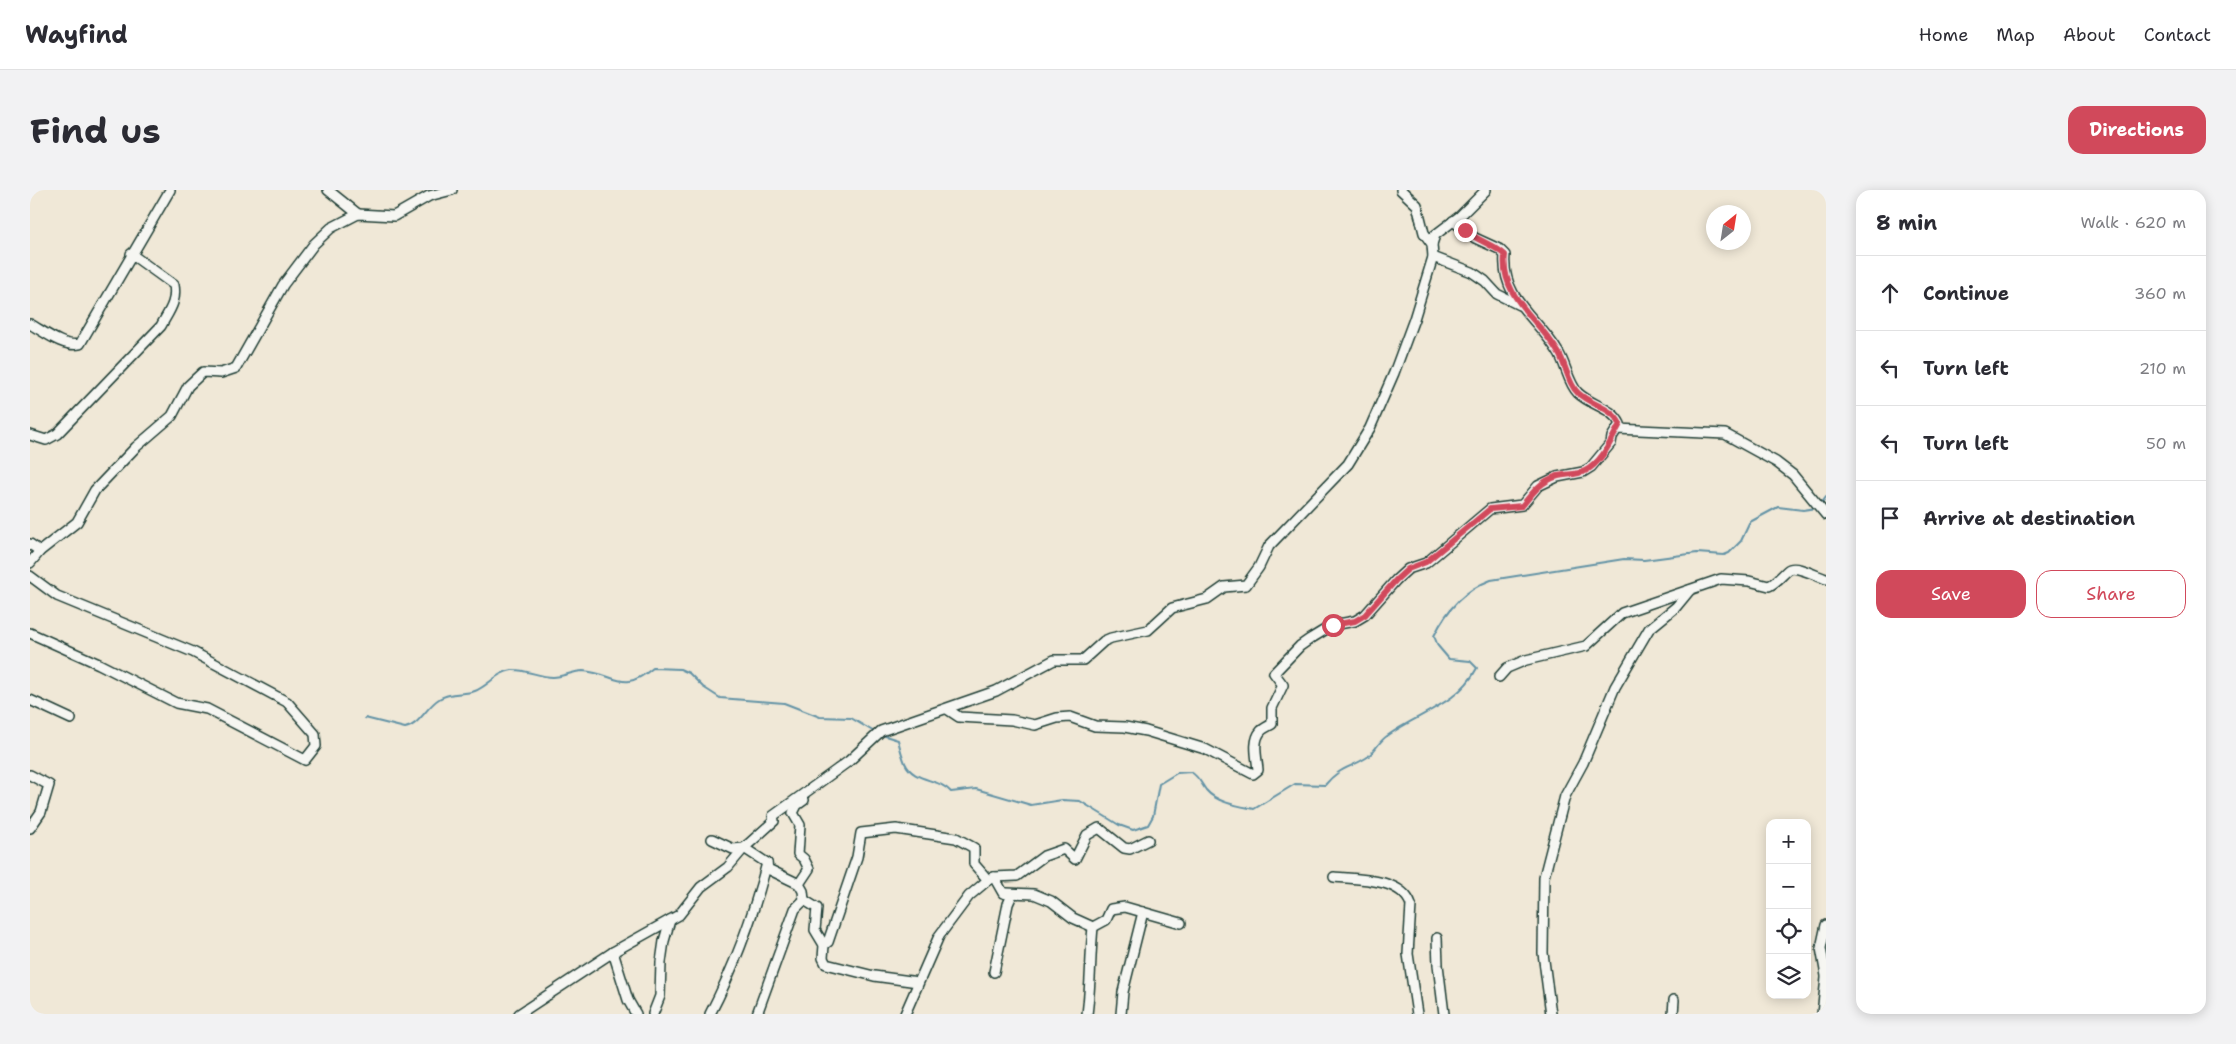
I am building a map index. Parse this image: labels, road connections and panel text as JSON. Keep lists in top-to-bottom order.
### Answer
{
  "north": "top right",
  "page": {
    "header": "Wayfind",
    "nav": [
      "Home",
      "Map",
      "About",
      "Contact"
    ],
    "buttons": [
      "Directions",
      ["Save", "Share"]
    ],
    "title": "Find us",
    "heading": ["8 min", "Walk · 620 m"],
    "list": [
      ["Continue", "360 m"],
      ["Turn left", "210 m"],
      ["Turn left", "50 m"],
      "Arrive at destination"
    ],
    "map_buttons": ["+", "−"]
  }
}
